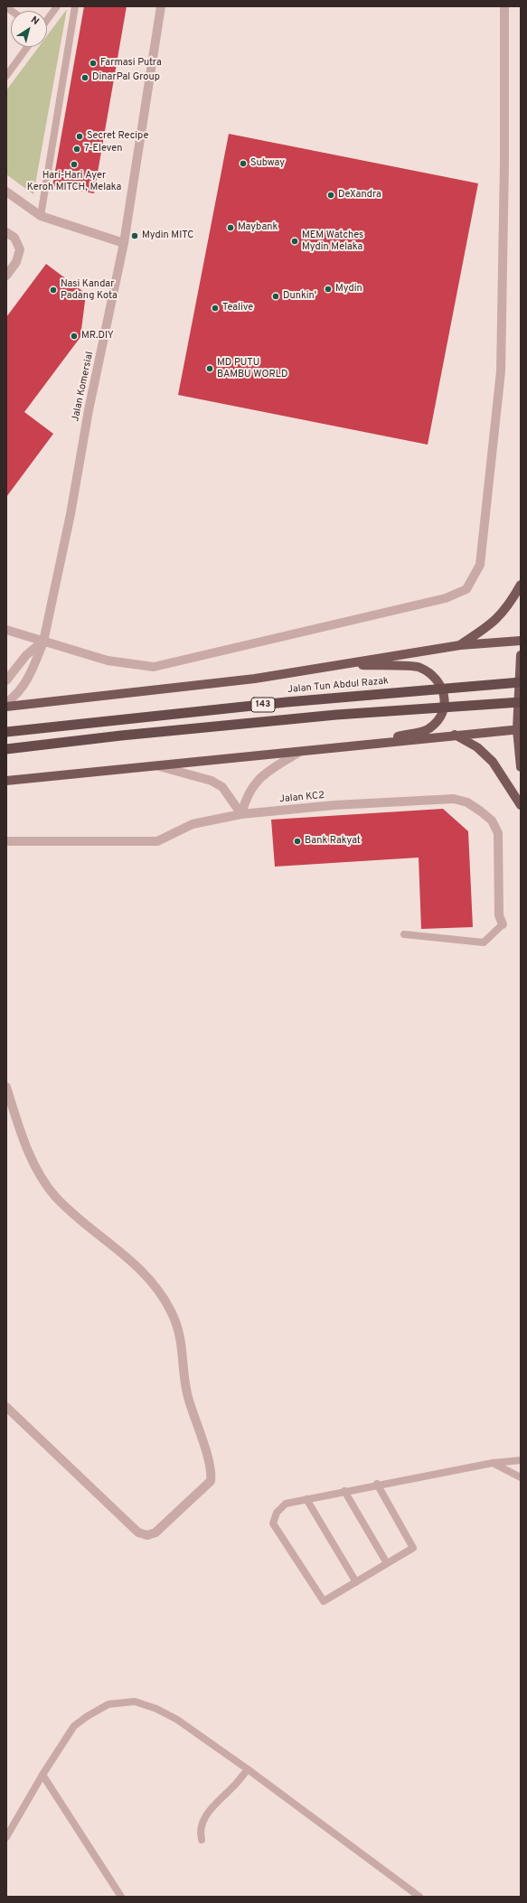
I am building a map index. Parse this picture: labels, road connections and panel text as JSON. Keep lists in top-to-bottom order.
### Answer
{
  "streets": {
    "highway": ["Jalan Tun Abdul Razak", "143"],
    "street": ["Jalan Komersial", "Jalan KC2"]
  },
  "places": [
    "Farmasi Putra",
    "DinarPal Group",
    "Secret Recipe",
    "7-Eleven",
    "Subway",
    "Hari-Hari Ayer Keroh MITCH, Melaka",
    "DeXandra",
    "Maybank",
    "Mydin MITC",
    "MEM Watches Mydin Melaka",
    "Mydin",
    "Nasi Kandar Padang Kota",
    "Dunkin'",
    "Tealive",
    "MR.DIY",
    "MD PUTU BAMBU WORLD",
    "Bank Rakyat"
  ],
  "north": "top right"
}
